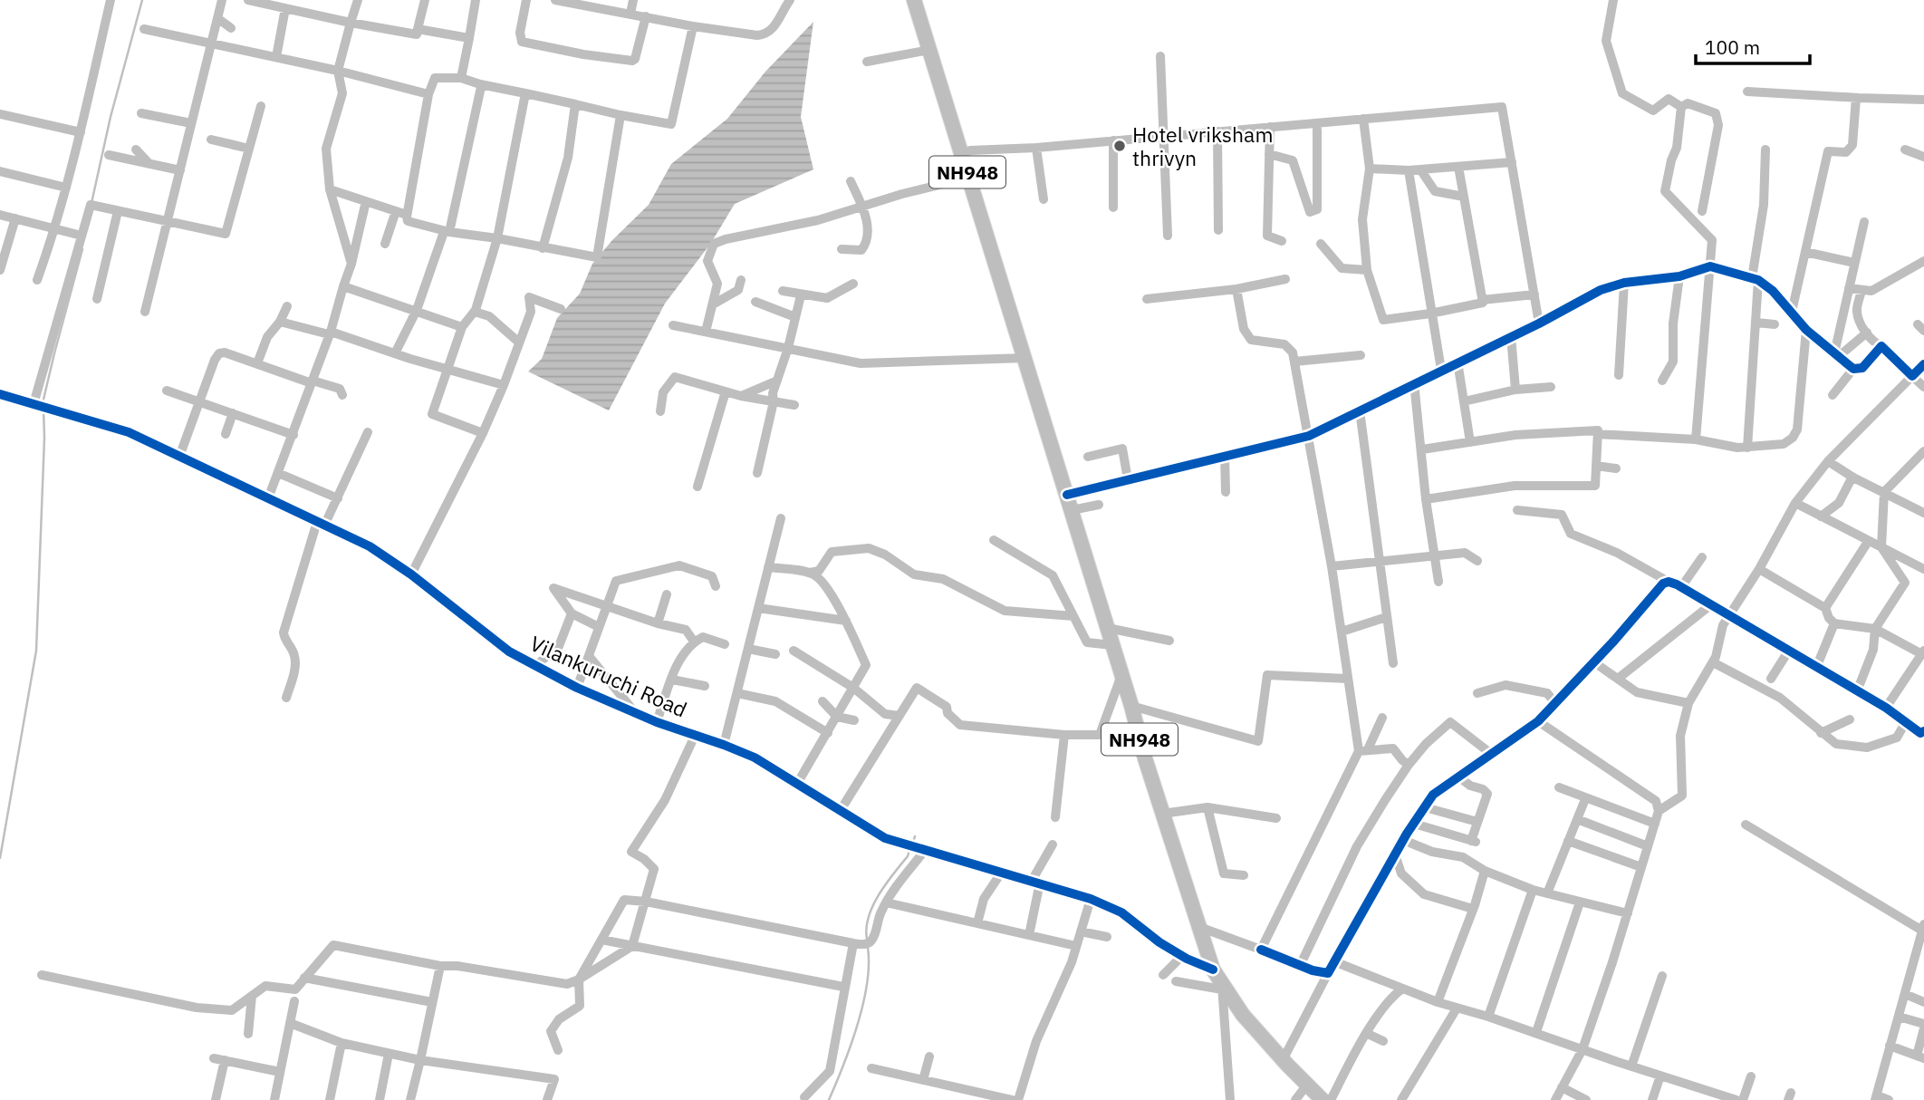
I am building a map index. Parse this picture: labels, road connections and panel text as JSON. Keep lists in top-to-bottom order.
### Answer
{
  "streets": {
    "highway": ["NH948"],
    "street": ["Vilankuruchi Road"]
  },
  "crossings": [
    ["NH948", "Vilankuruchi Road"]
  ],
  "places": ["Hotel vriksham thrivyn"],
  "scale_bar": "100 m"
}
